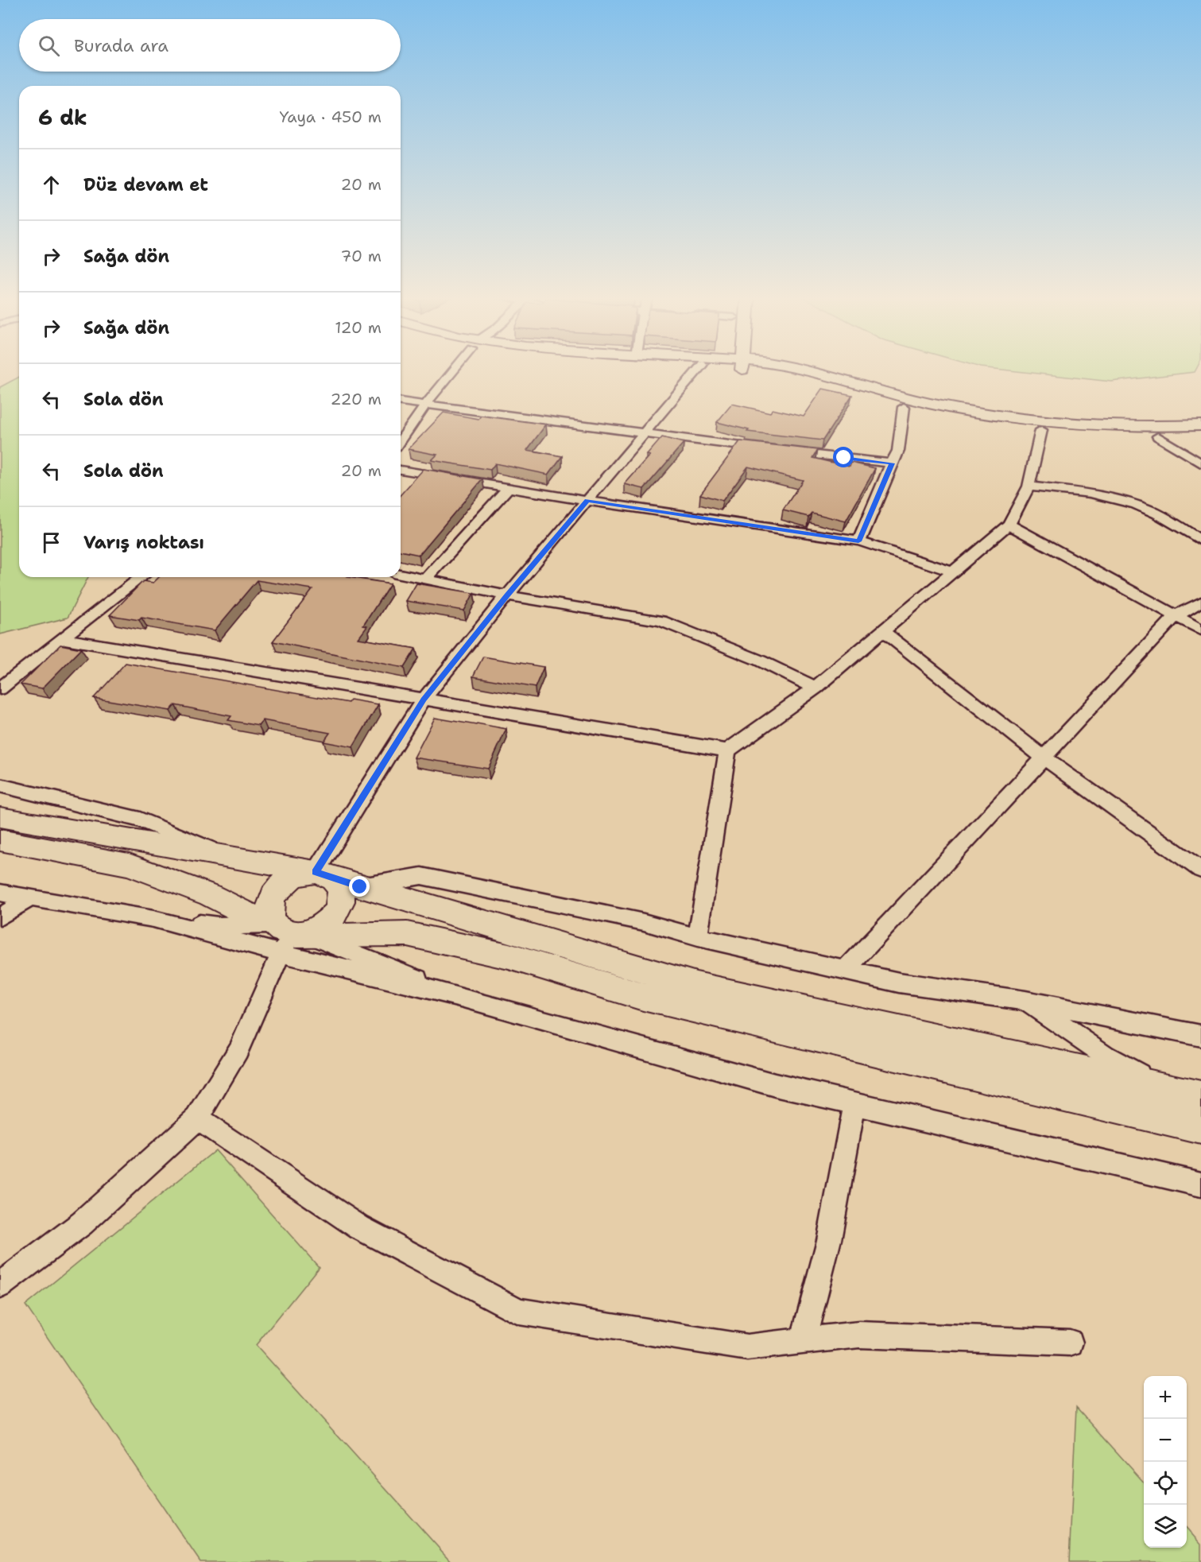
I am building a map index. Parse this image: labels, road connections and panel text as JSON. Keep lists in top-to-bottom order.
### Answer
{
  "page": {
    "search": "Burada ara",
    "heading": ["6 dk", "Yaya · 450 m"],
    "list": [
      ["Düz devam et", "20 m"],
      ["Sağa dön", "70 m"],
      ["Sağa dön", "120 m"],
      ["Sola dön", "220 m"],
      ["Sola dön", "20 m"],
      "Varış noktası"
    ],
    "map_buttons": ["+", "−"]
  }
}
